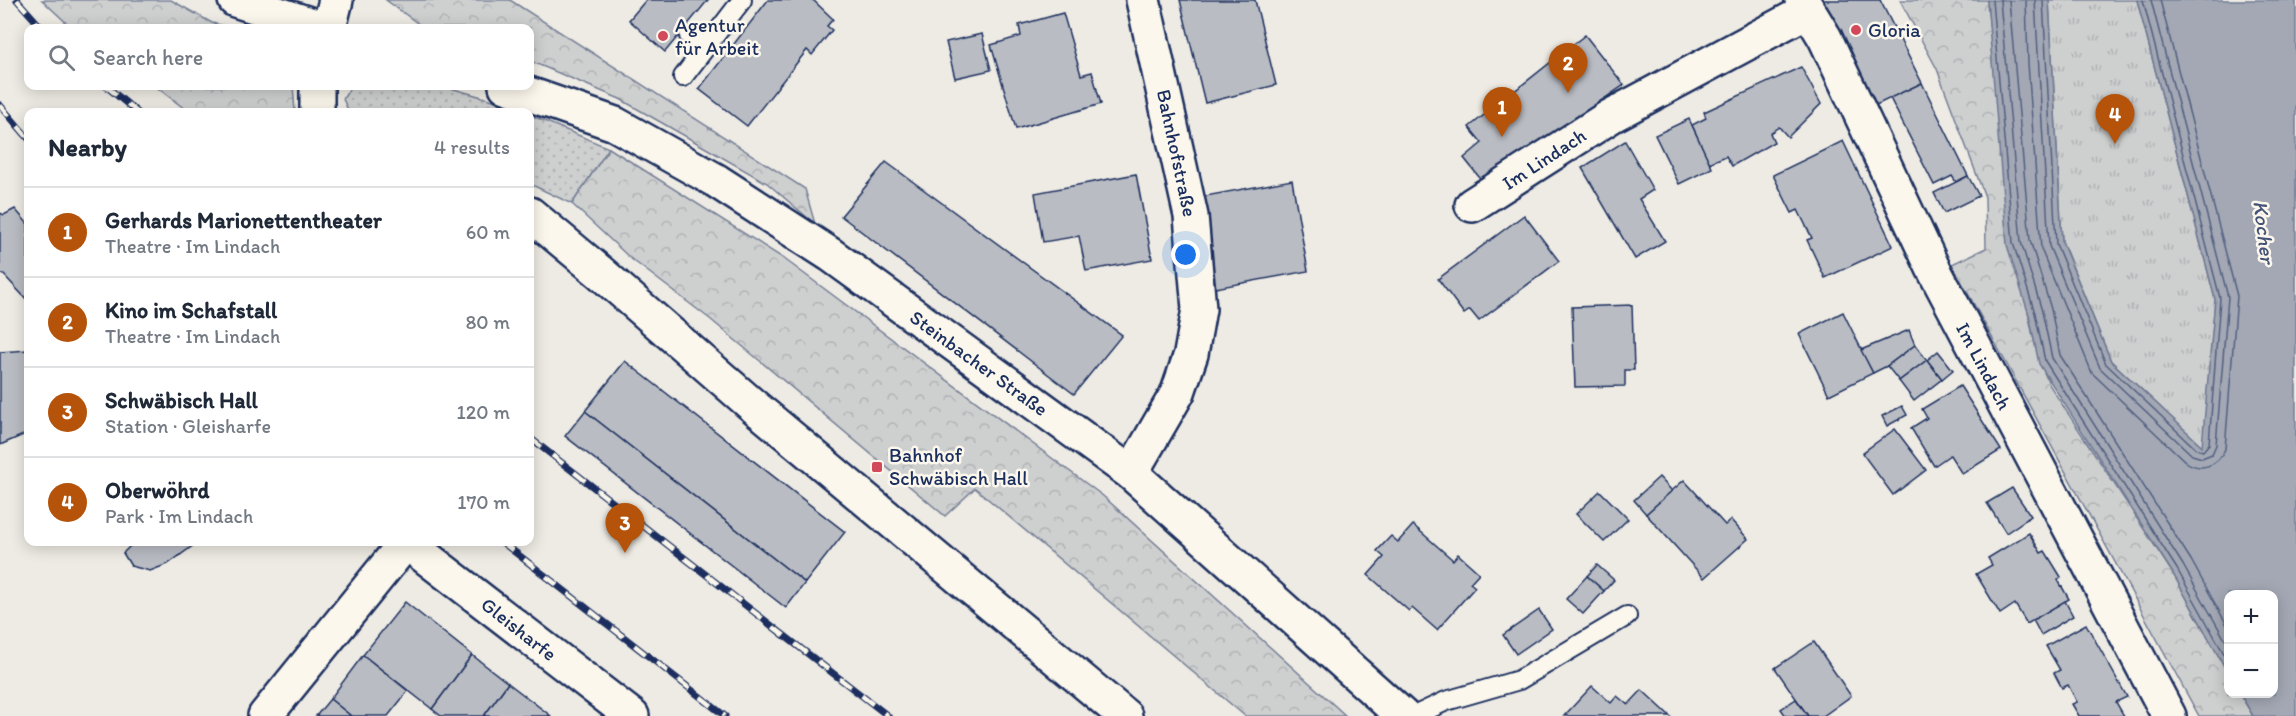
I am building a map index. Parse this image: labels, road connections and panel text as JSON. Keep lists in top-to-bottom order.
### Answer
{
  "streets": {
    "street": [
      "Bahnhofstraße",
      "Im Lindach",
      "Steinbacher Straße",
      "Gleisharfe"
    ]
  },
  "crossings": [
    ["Bahnhofstraße", "Steinbacher Straße"]
  ],
  "water": ["Kocher"],
  "places": {
    "other": ["Gloria", "Agentur für Arbeit"],
    "transit": ["Bahnhof Schwäbisch Hall"]
  },
  "page": {
    "search": "Search here",
    "pins": [
      "2",
      "1",
      "4",
      "3"
    ],
    "heading": ["Nearby", "4 results"],
    "list": [
      {
        "mark": "1",
        "name": "Gerhards Marionettentheater",
        "note": "Theatre · Im Lindach",
        "value": "60 m"
      },
      {
        "mark": "2",
        "name": "Kino im Schafstall",
        "note": "Theatre · Im Lindach",
        "value": "80 m"
      },
      {
        "mark": "3",
        "name": "Schwäbisch Hall",
        "note": "Station · Gleisharfe",
        "value": "120 m"
      },
      {
        "mark": "4",
        "name": "Oberwöhrd",
        "note": "Park · Im Lindach",
        "value": "170 m"
      }
    ],
    "map_buttons": ["+", "−"]
  }
}
